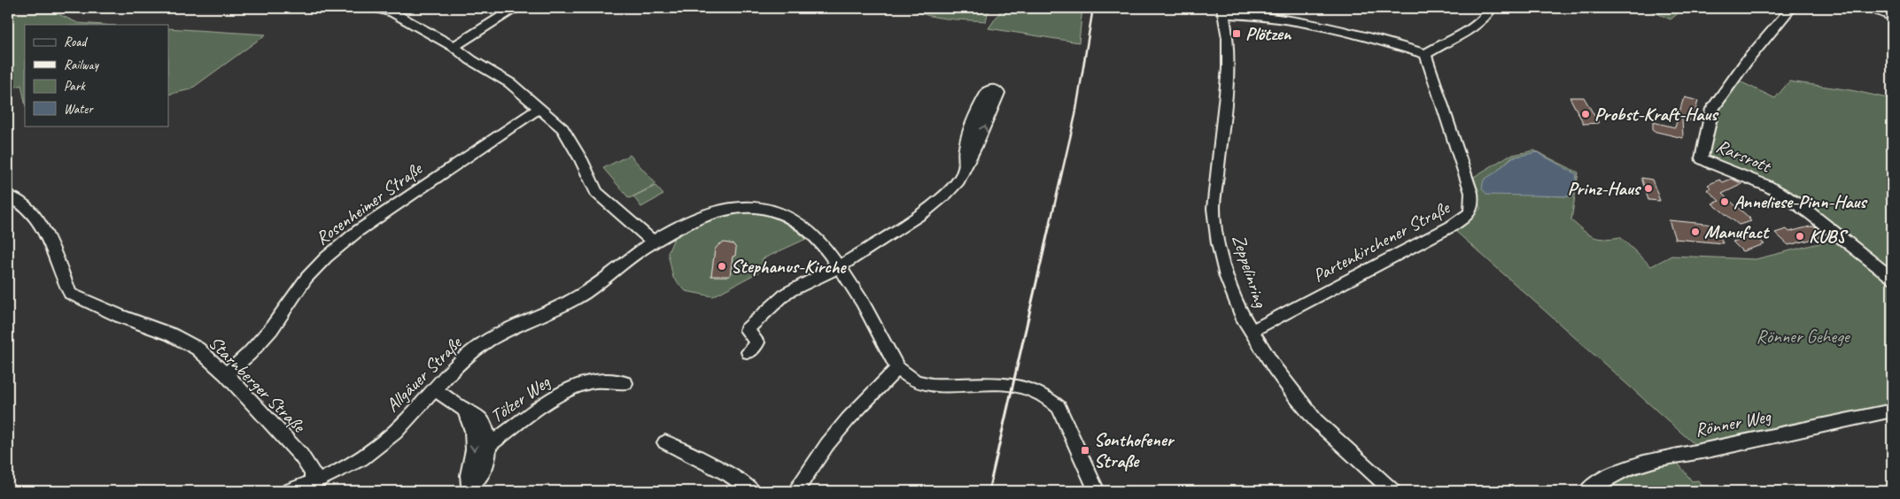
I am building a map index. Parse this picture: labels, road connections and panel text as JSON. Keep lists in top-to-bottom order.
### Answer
{
  "streets": {
    "street": [
      "Rarsrott",
      "Rosenheimer Straße",
      "Partenkirchener Straße",
      "Zeppelinring",
      "Allgäuer Straße",
      "Starnberger Straße",
      "Tölzer Weg",
      "Rönner Weg"
    ]
  },
  "crossings": [
    ["Rosenheimer Straße", "Starnberger Straße"],
    ["Partenkirchener Straße", "Zeppelinring"],
    ["Allgäuer Straße", "Starnberger Straße"]
  ],
  "parks": ["Rönner Gehege"],
  "places": {
    "transit": ["Plötzen", "Sonthofener Straße"],
    "other": [
      "Probst-Kraft-Haus",
      "Prinz-Haus",
      "Anneliese-Pinn-Haus",
      "Manufact",
      "KUBS",
      "Stephanus-Kirche"
    ]
  },
  "legend": [
    "Road",
    "Railway",
    "Park",
    "Water"
  ]
}
